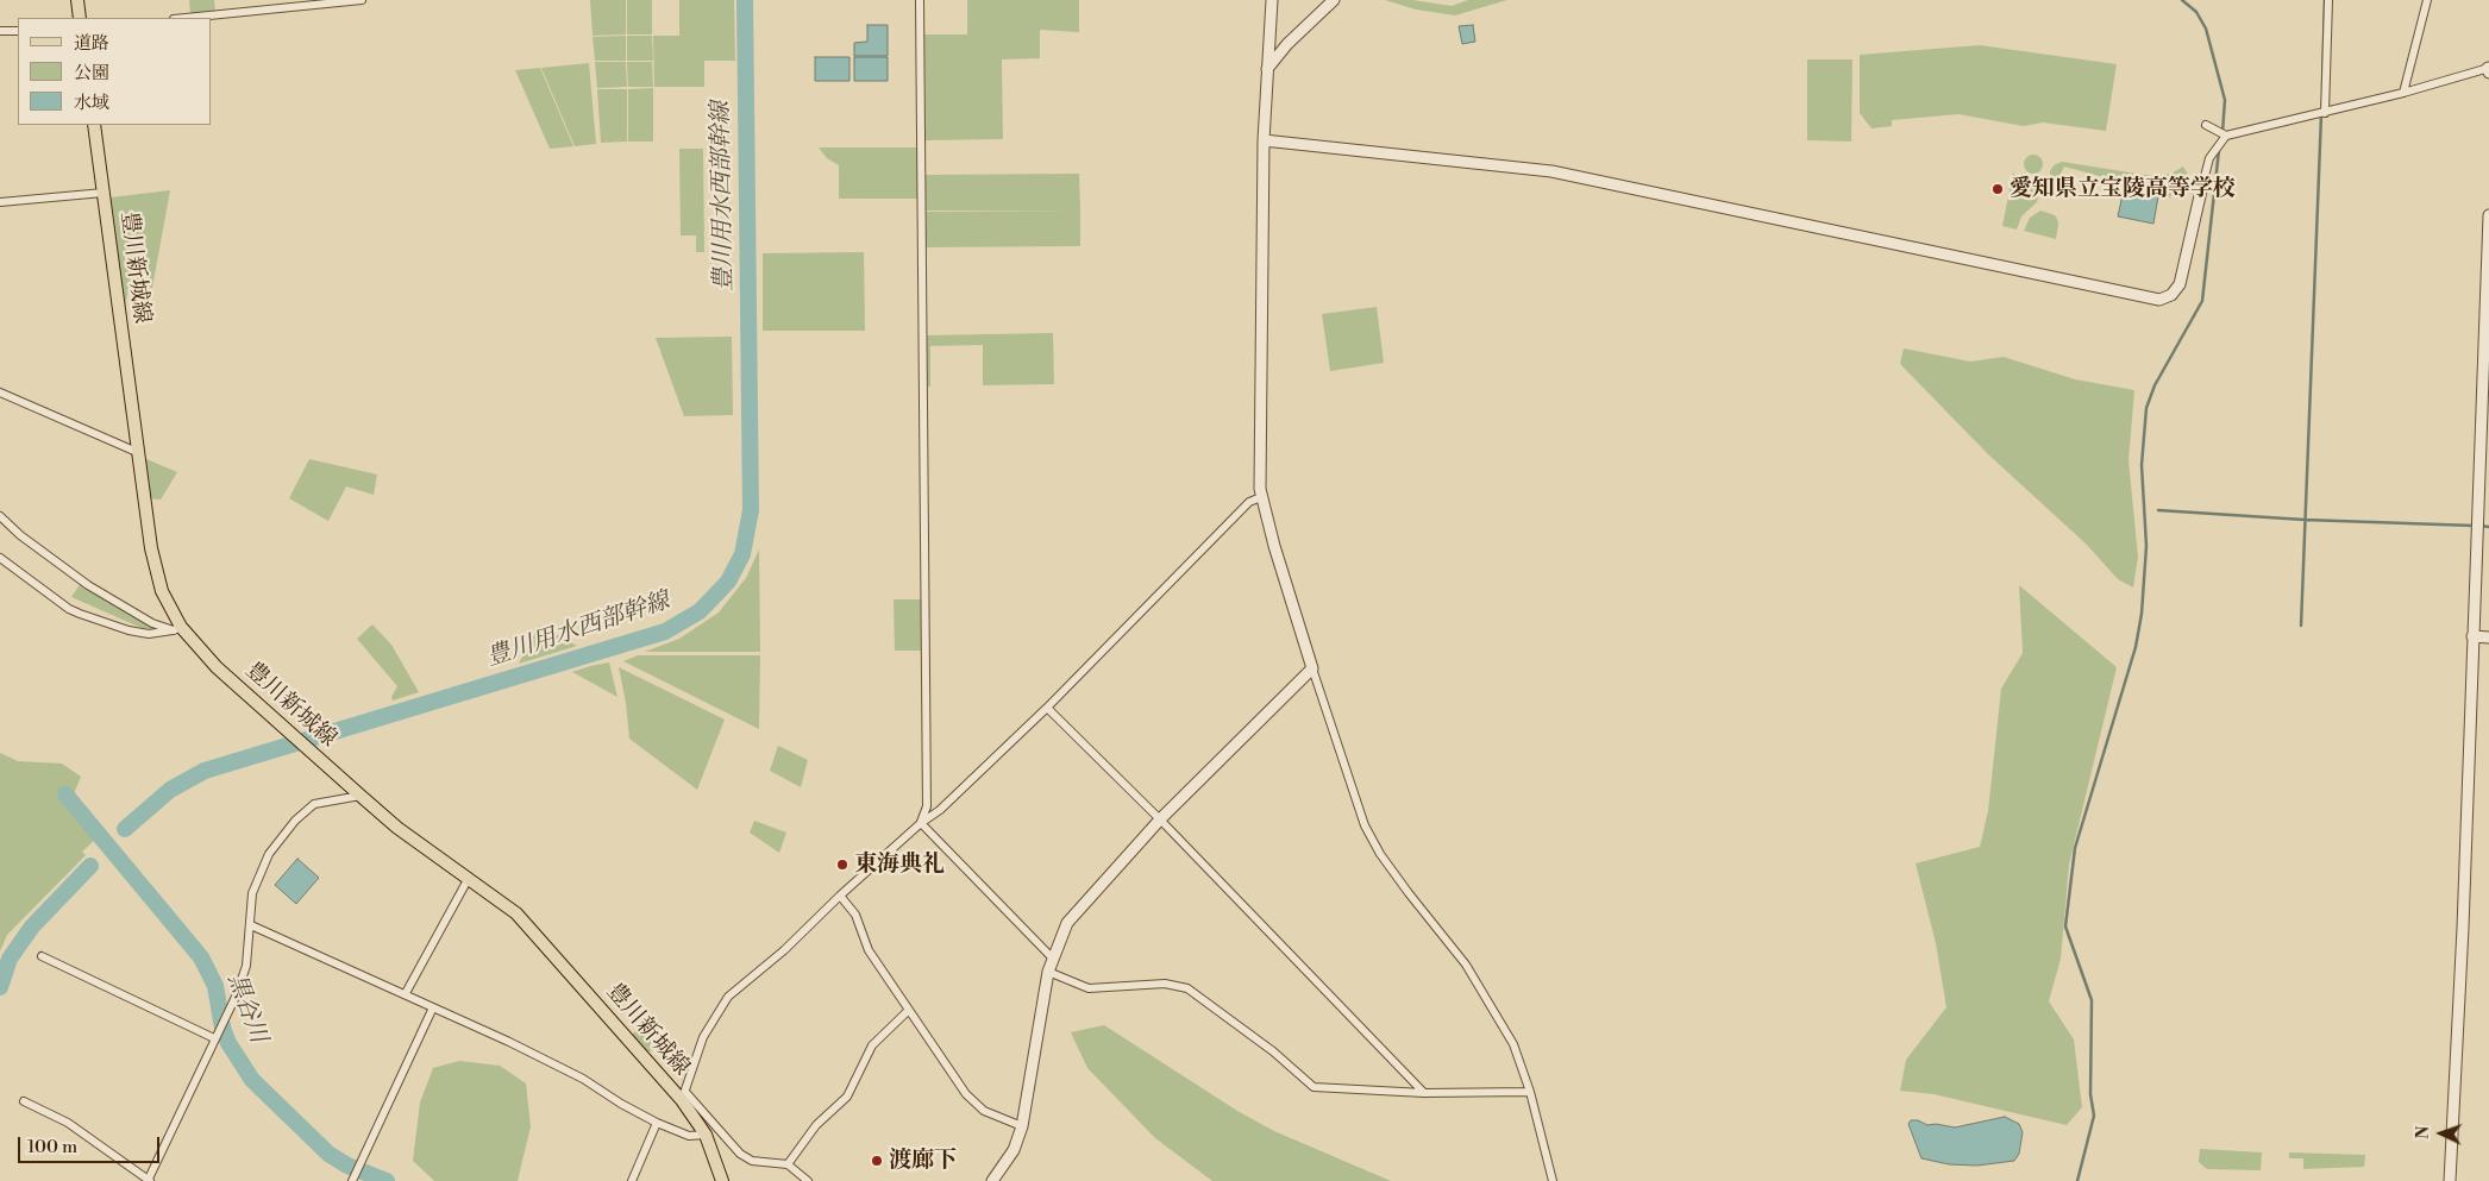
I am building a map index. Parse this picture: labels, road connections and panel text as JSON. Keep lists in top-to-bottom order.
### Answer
{
  "streets": {
    "main road": ["豊川新城線"]
  },
  "water": ["豊川用水西部幹線", "黒谷川"],
  "places": ["愛知県立宝陵高等学校", "東海典礼", "渡廊下"],
  "legend": ["道路", "公園", "水域"],
  "scale_bar": "100 m",
  "north": "left"
}
